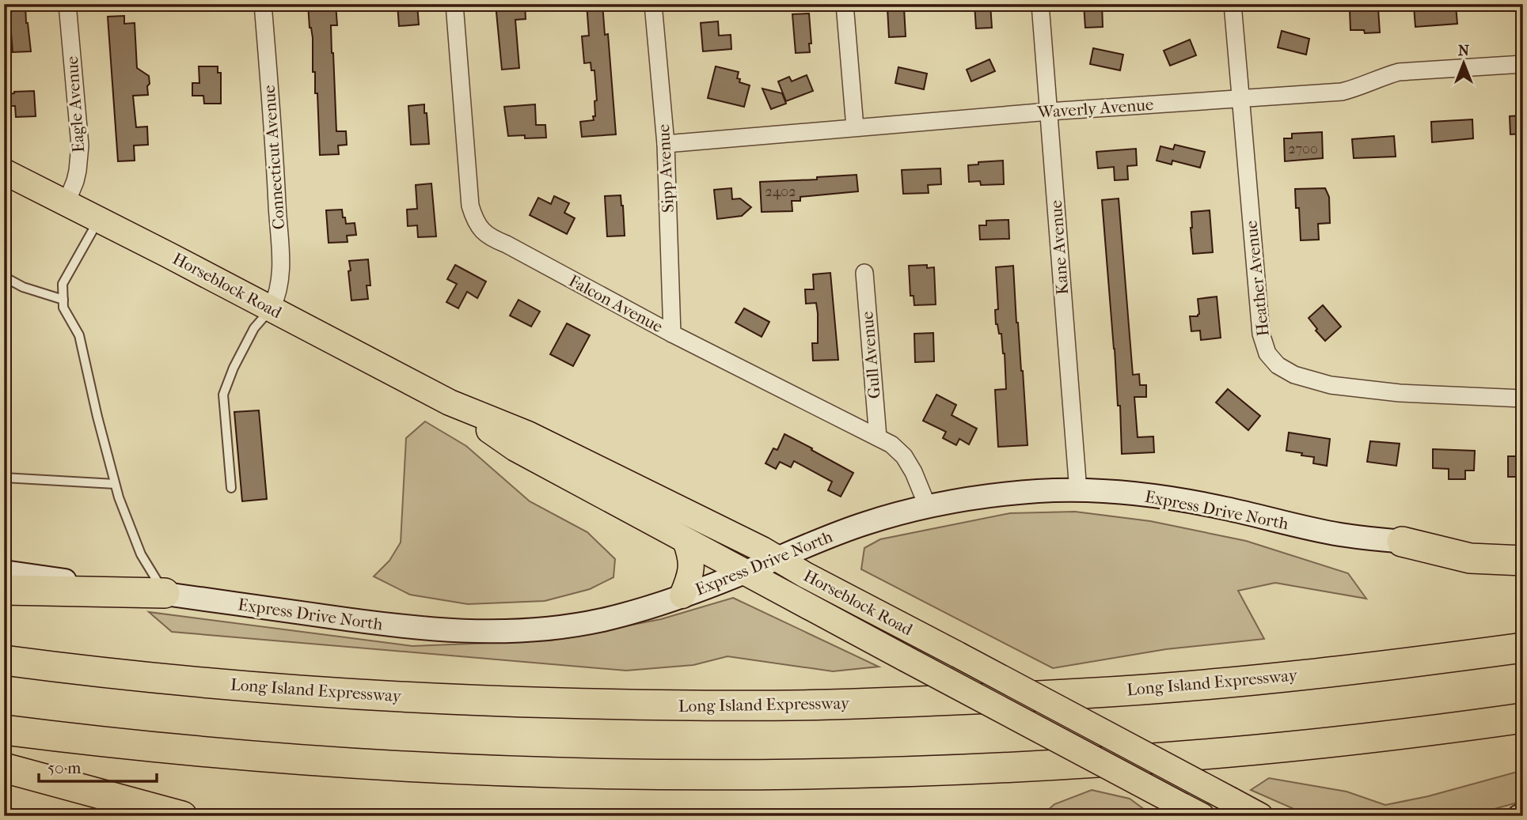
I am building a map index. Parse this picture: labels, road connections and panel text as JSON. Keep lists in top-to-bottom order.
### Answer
{
  "streets": {
    "highway": ["Long Island Expressway"],
    "main road": ["Horseblock Road", "Express Drive North"],
    "street": [
      "Eagle Avenue",
      "Waverly Avenue",
      "Connecticut Avenue",
      "Sipp Avenue",
      "Kane Avenue",
      "Heather Avenue",
      "Falcon Avenue",
      "Gull Avenue"
    ]
  },
  "crossings": [
    ["Eagle Avenue", "Horseblock Road"],
    ["Waverly Avenue", "Sipp Avenue"],
    ["Waverly Avenue", "Kane Avenue"],
    ["Waverly Avenue", "Heather Avenue"],
    ["Connecticut Avenue", "Horseblock Road"],
    ["Sipp Avenue", "Falcon Avenue"],
    ["Kane Avenue", "Express Drive North"],
    ["Horseblock Road", "Express Drive North"],
    ["Falcon Avenue", "Gull Avenue"],
    ["Falcon Avenue", "Express Drive North"]
  ],
  "house_numbers": ["2700", "2402"],
  "scale_bar": "50 m",
  "north": "top"
}
